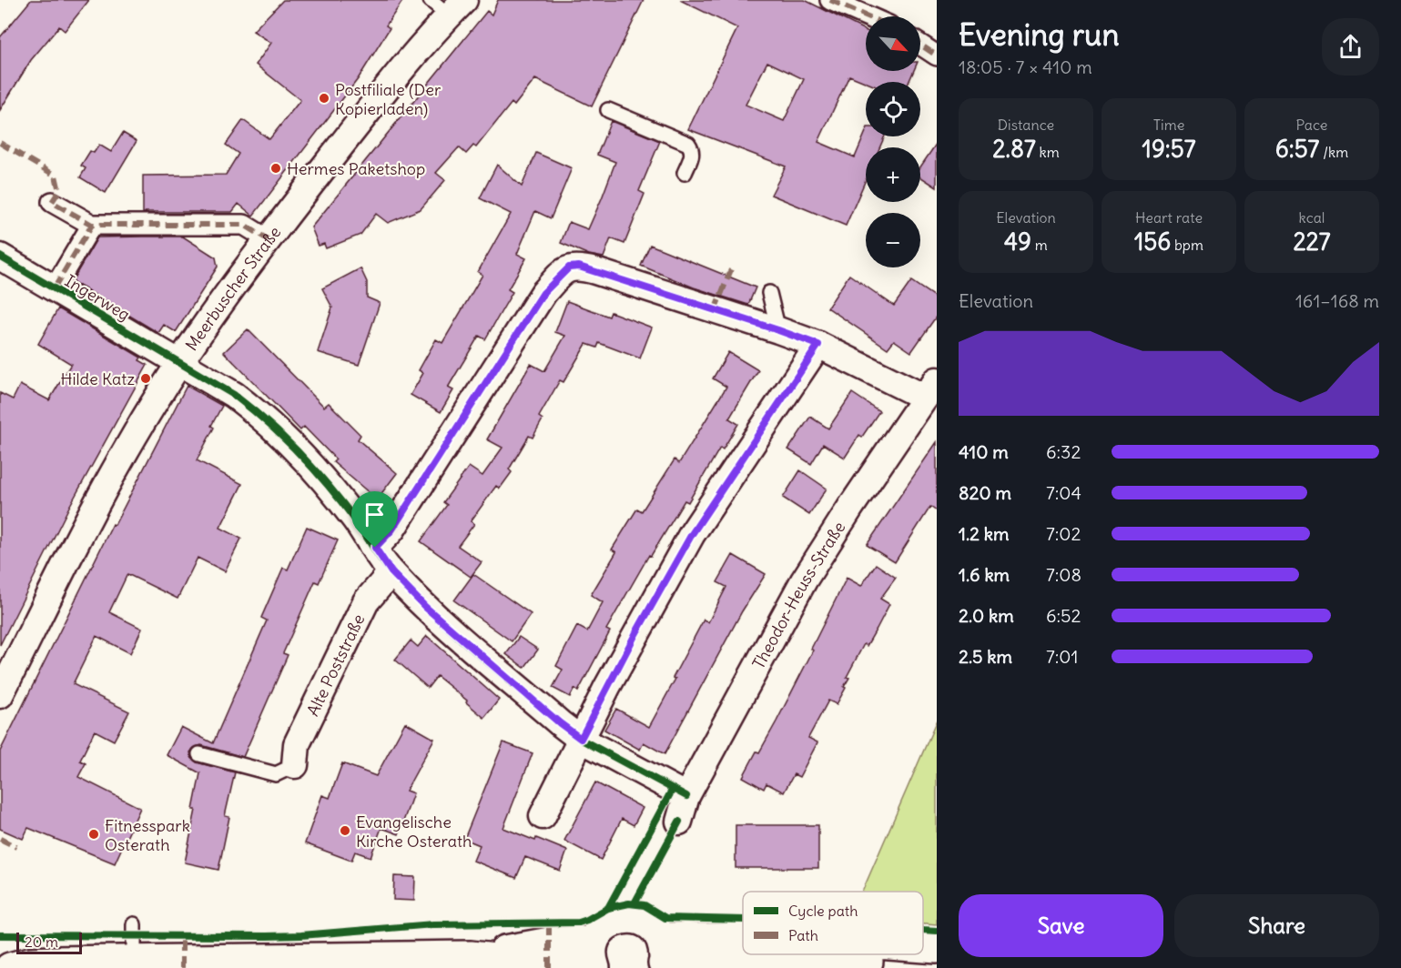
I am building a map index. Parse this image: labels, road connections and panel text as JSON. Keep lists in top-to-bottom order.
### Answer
{
  "streets": {
    "street": [
      "Meerbuscher Straße",
      "Ingerweg",
      "Theodor-Heuss-Straße",
      "Alte Poststraße"
    ]
  },
  "crossings": [
    ["Meerbuscher Straße", "Ingerweg"]
  ],
  "places": [
    "Postfiliale (Der Kopierladen)",
    "Hermes Paketshop",
    "Hilde Katz",
    "Evangelische Kirche Osterath",
    "Fitnesspark Osterath"
  ],
  "legend": ["Cycle path", "Path"],
  "scale_bar": "20 m",
  "north": "bottom right",
  "page": {
    "heading": ["Evening run", "18:05 · 7 × 410 m"],
    "map_buttons": ["+", "−"],
    "stats": [
      ["Distance", "2.87 km"],
      ["Time", "19:57"],
      ["Pace", "6:57 /km"],
      ["Elevation", "49 m"],
      ["Heart rate", "156 bpm"],
      ["kcal", "227"]
    ],
    "chart": ["Elevation", "161–168 m"],
    "list": [
      {
        "name": "410 m",
        "note": "6:32"
      },
      {
        "name": "820 m",
        "note": "7:04"
      },
      {
        "name": "1.2 km",
        "note": "7:02"
      },
      {
        "name": "1.6 km",
        "note": "7:08"
      },
      {
        "name": "2.0 km",
        "note": "6:52"
      },
      {
        "name": "2.5 km",
        "note": "7:01"
      }
    ],
    "buttons": ["Save", "Share"],
    "scale": "20 m"
  }
}
